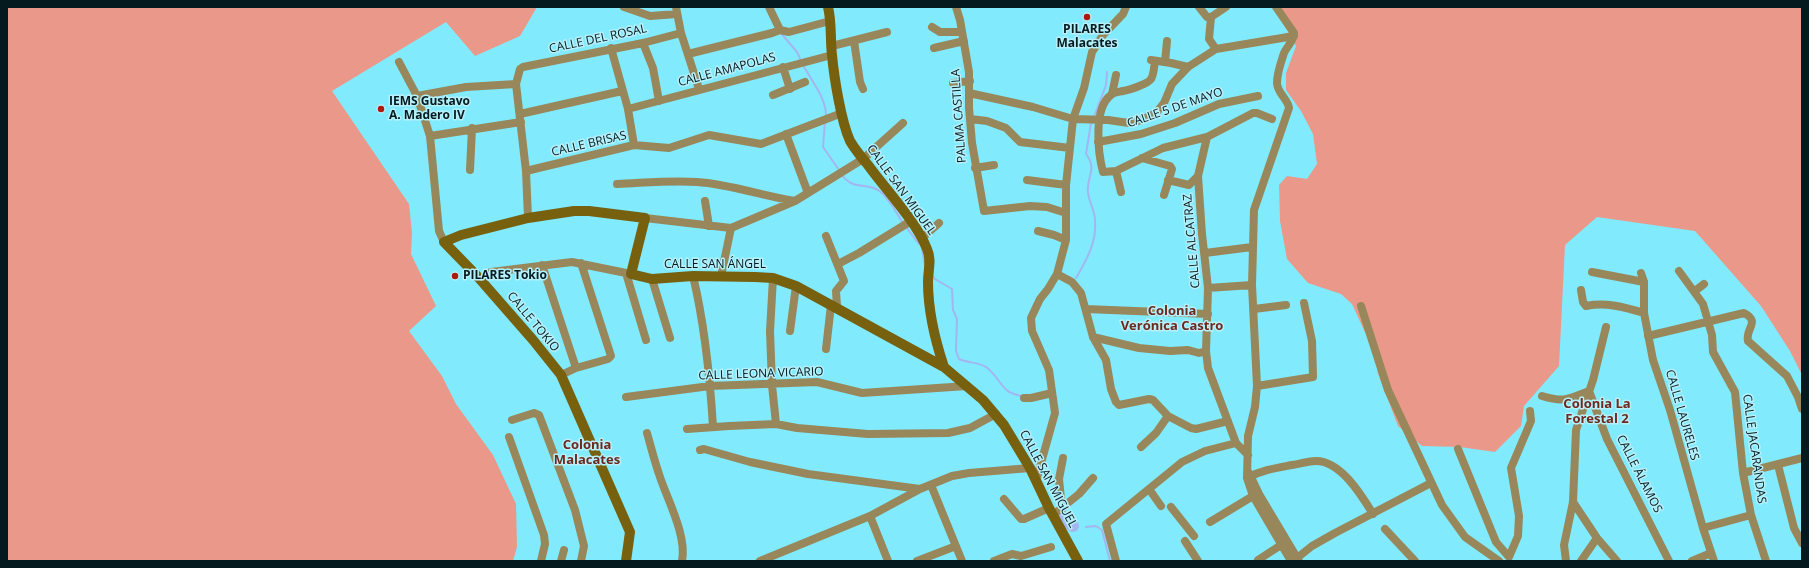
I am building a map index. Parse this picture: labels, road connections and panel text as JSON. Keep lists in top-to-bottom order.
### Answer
{
  "streets": {
    "street": [
      "CALLE DEL ROSAL",
      "CALLE AMAPOLAS",
      "CALLE 5 DE MAYO",
      "PALMA CASTILLA",
      "CALLE BRISAS",
      "CALLE SAN MIGUEL",
      "CALLE ALCATRAZ",
      "CALLE SAN ÁNGEL",
      "CALLE TOKIO",
      "CALLE LEONA VICARIO",
      "CALLE LAURELES",
      "CALLE JACARANDAS",
      "CALLE ÁLAMOS"
    ]
  },
  "crossings": [
    ["CALLE AMAPOLAS", "CALLE SAN MIGUEL"],
    ["CALLE BRISAS", "CALLE SAN MIGUEL"],
    ["CALLE SAN MIGUEL", "CALLE SAN ÁNGEL"],
    ["CALLE SAN MIGUEL", "CALLE LEONA VICARIO"]
  ],
  "districts": ["Colonia Verónica Castro", "Colonia La Forestal 2", "Colonia Malacates"],
  "places": ["PILARES Malacates", "IEMS Gustavo A. Madero IV", "PILARES Tokio"]
}
